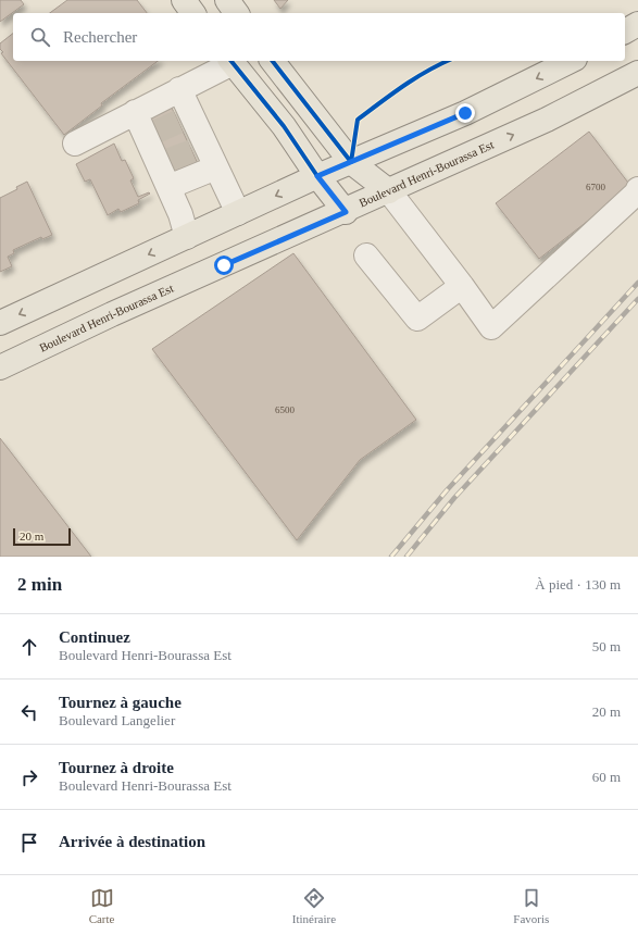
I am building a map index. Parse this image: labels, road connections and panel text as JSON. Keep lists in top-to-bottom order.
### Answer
{
  "streets": {
    "main road": ["Boulevard Henri-Bourassa Est"]
  },
  "house_numbers": ["6700", "6500"],
  "scale_bar": "20 m",
  "page": {
    "search": "Rechercher",
    "scale": "20 m",
    "heading": ["2 min", "À pied · 130 m"],
    "list": [
      ["Continuez", "Boulevard Henri-Bourassa Est", "50 m"],
      ["Tournez à gauche", "Boulevard Langelier", "20 m"],
      ["Tournez à droite", "Boulevard Henri-Bourassa Est", "60 m"],
      "Arrivée à destination"
    ],
    "nav": ["Carte", "Itinéraire", "Favoris"]
  }
}
